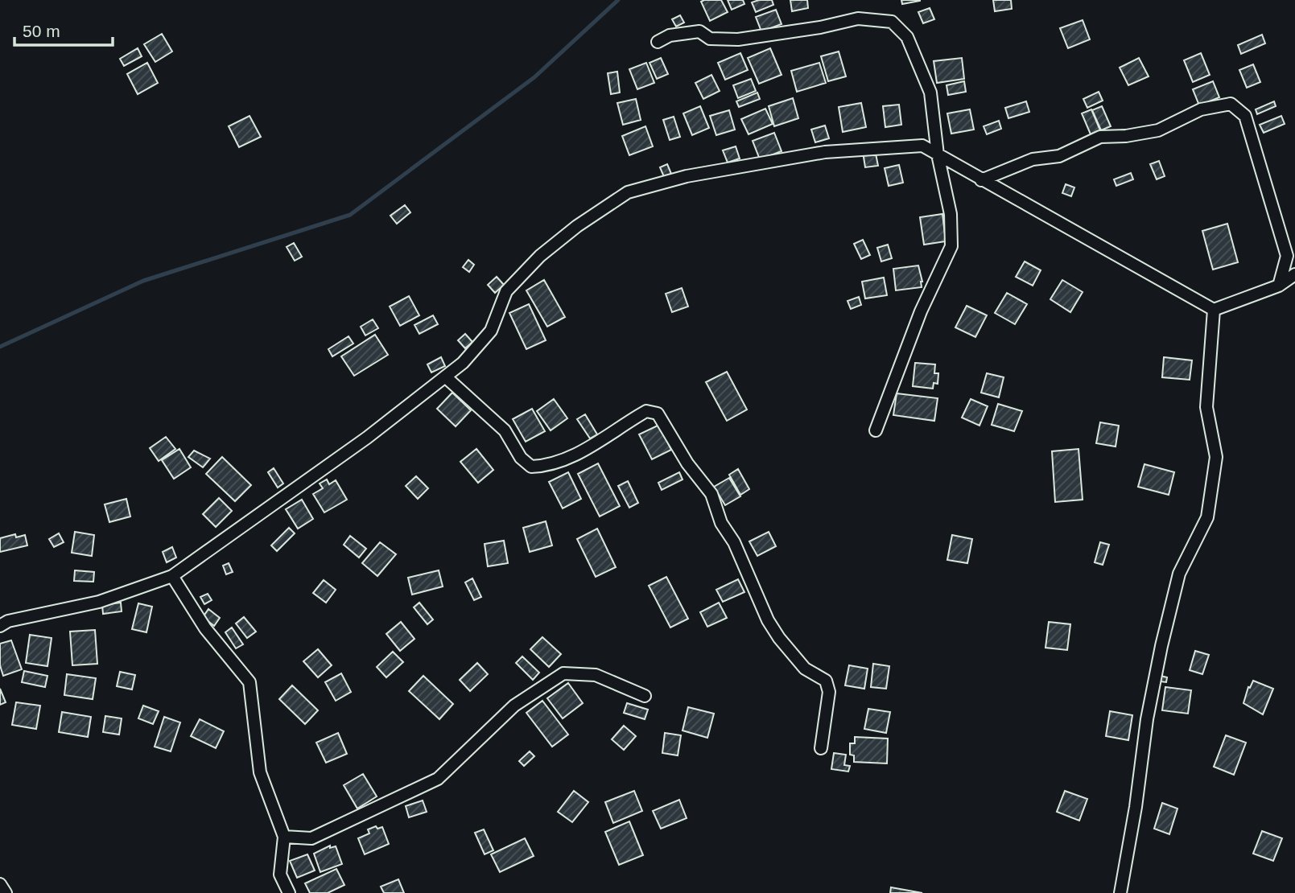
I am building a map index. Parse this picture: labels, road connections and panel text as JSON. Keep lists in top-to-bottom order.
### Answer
{
  "scale_bar": "50 m"
}
